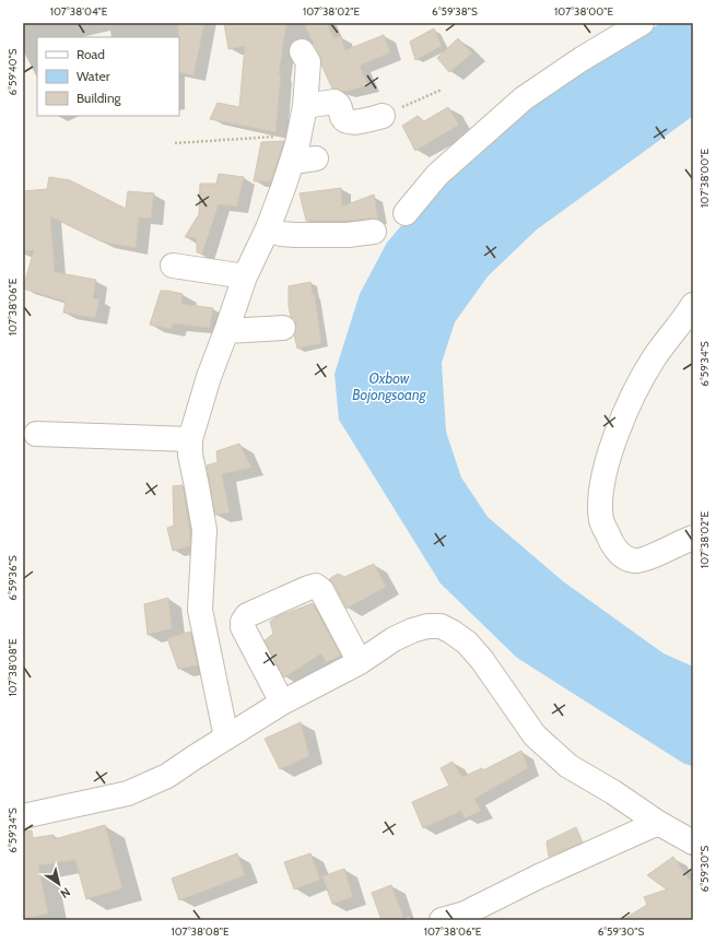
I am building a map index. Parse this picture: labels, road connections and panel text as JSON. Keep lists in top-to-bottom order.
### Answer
{
  "water": ["Oxbow Bojongsoang"],
  "legend": ["Road", "Water", "Building"],
  "north": "bottom right",
  "coordinates": [
    "107°38'04\"E",
    "107°38'02\"E",
    "6°59'38\"S",
    "107°38'00\"E",
    "6°59'40\"S",
    "107°38'06\"E",
    "6°59'34\"S",
    "6°59'36\"S",
    "107°38'08\"E",
    "6°59'30\"S"
  ]
}
